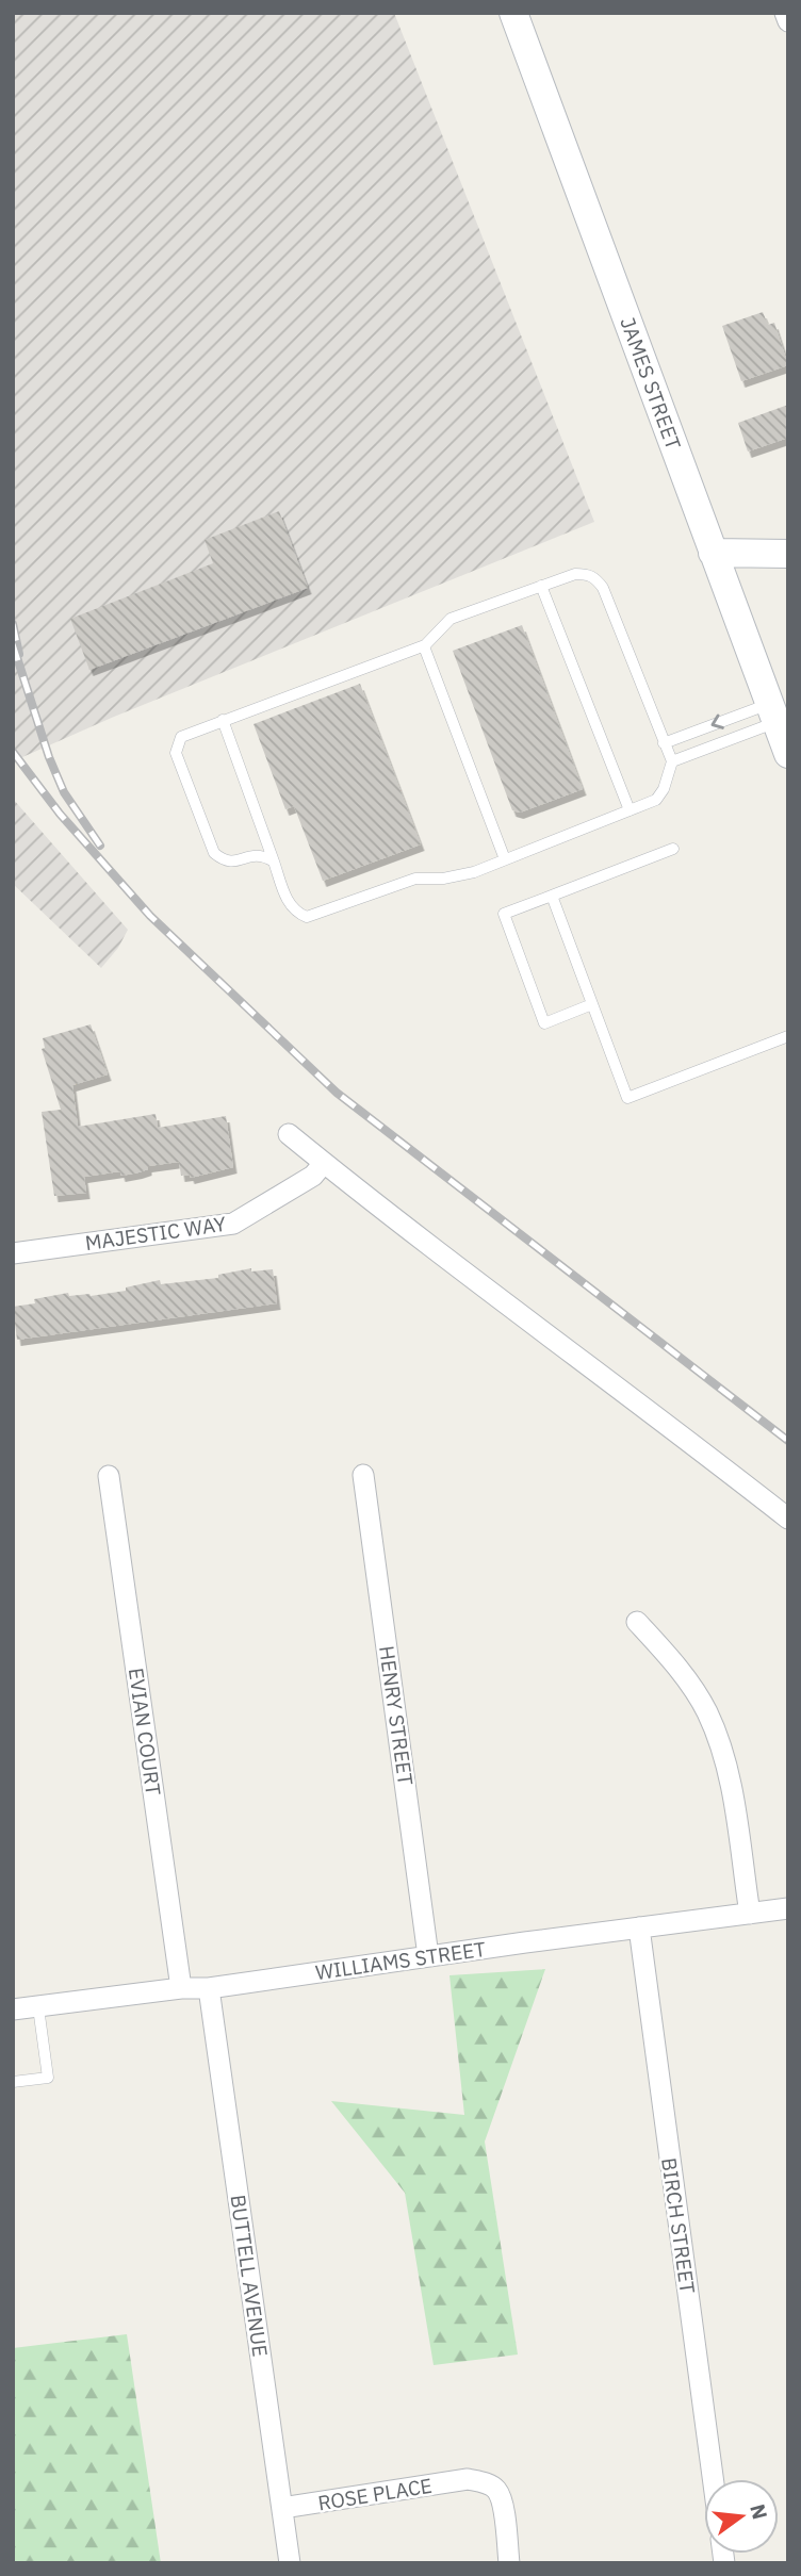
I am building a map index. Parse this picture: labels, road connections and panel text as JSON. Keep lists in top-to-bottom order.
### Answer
{
  "streets": {
    "street": [
      "JAMES STREET",
      "MAJESTIC WAY",
      "HENRY STREET",
      "EVIAN COURT",
      "WILLIAMS STREET",
      "BIRCH STREET",
      "BUTTELL AVENUE",
      "ROSE PLACE"
    ]
  },
  "crossings": [
    ["HENRY STREET", "WILLIAMS STREET"],
    ["EVIAN COURT", "WILLIAMS STREET"],
    ["WILLIAMS STREET", "BIRCH STREET"],
    ["WILLIAMS STREET", "BUTTELL AVENUE"],
    ["BUTTELL AVENUE", "ROSE PLACE"]
  ],
  "north": "right"
}
